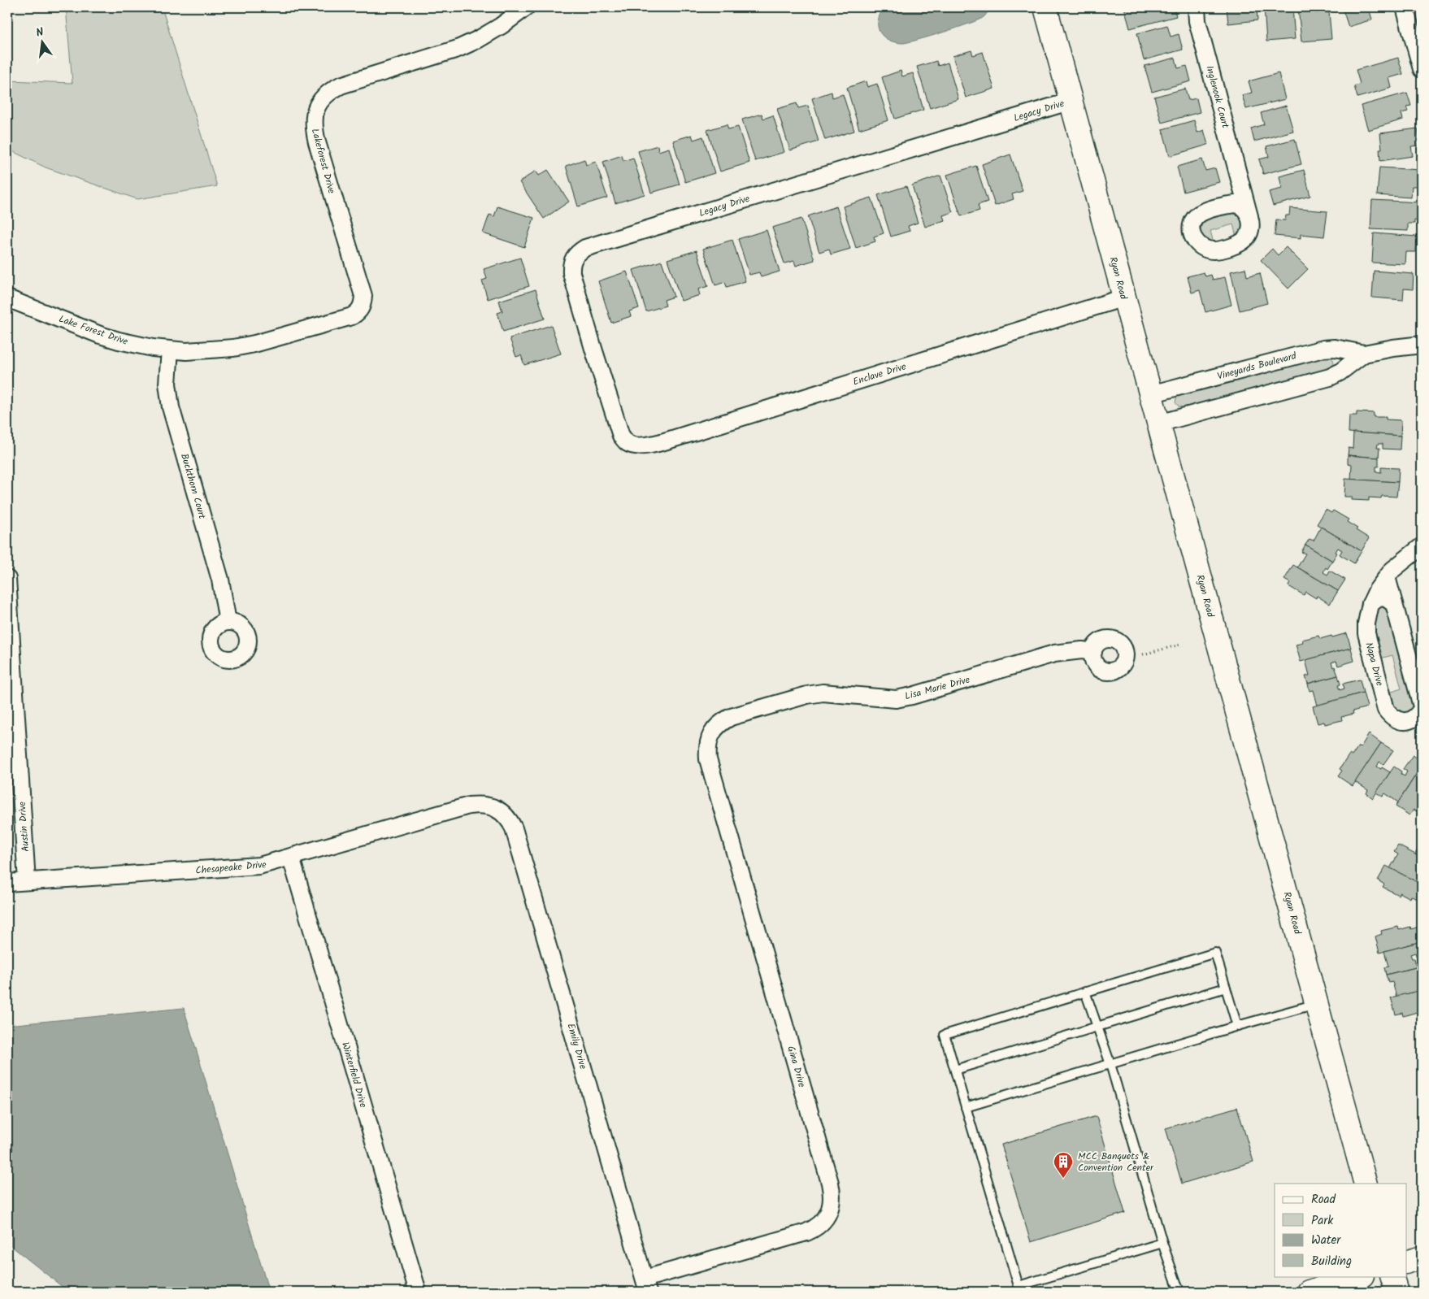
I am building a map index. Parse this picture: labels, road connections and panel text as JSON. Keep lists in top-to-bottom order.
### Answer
{
  "streets": {
    "main road": ["Ryan Road"],
    "street": [
      "Inglenook Court",
      "Legacy Drive",
      "Lakeforest Drive",
      "Lake Forest Drive",
      "Vineyards Boulevard",
      "Enclave Drive",
      "Buckthorn Court",
      "Napa Drive",
      "Lisa Marie Drive",
      "Austin Drive",
      "Chesapeake Drive",
      "Emily Drive",
      "Gina Drive",
      "Winterfield Drive"
    ]
  },
  "crossings": [
    ["Legacy Drive", "Ryan Road"],
    ["Legacy Drive", "Enclave Drive"],
    ["Lakeforest Drive", "Lake Forest Drive"],
    ["Ryan Road", "Vineyards Boulevard"],
    ["Ryan Road", "Enclave Drive"],
    ["Lake Forest Drive", "Buckthorn Court"],
    ["Lisa Marie Drive", "Gina Drive"],
    ["Austin Drive", "Chesapeake Drive"],
    ["Chesapeake Drive", "Emily Drive"],
    ["Chesapeake Drive", "Winterfield Drive"],
    ["Emily Drive", "Gina Drive"]
  ],
  "places": {
    "building": ["MCC Banquets & Convention Center"]
  },
  "legend": [
    "Road",
    "Park",
    "Water",
    "Building"
  ],
  "north": "top"
}
